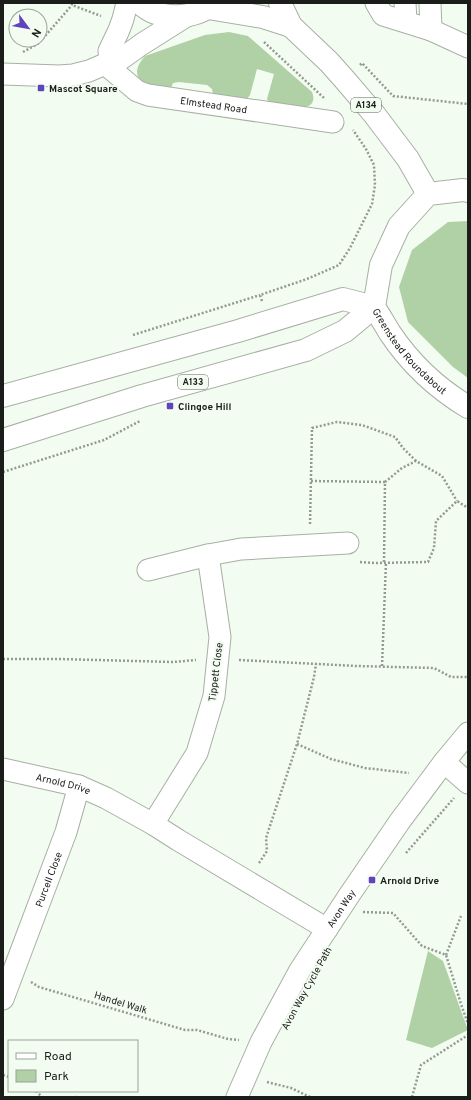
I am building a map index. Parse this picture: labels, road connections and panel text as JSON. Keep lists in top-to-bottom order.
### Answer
{
  "streets": {
    "main road": ["A134", "Greenstead Roundabout", "A133"],
    "street": [
      "Elmstead Road",
      "Tippett Close",
      "Arnold Drive",
      "Purcell Close",
      "Avon Way"
    ],
    "path": ["Handel Walk"]
  },
  "crossings": [
    ["A134", "Greenstead Roundabout"],
    ["Greenstead Roundabout", "A133"],
    ["Tippett Close", "Arnold Drive"],
    ["Arnold Drive", "Purcell Close"],
    ["Arnold Drive", "Avon Way"],
    ["Purcell Close", "Handel Walk"]
  ],
  "places": {
    "transit": ["Mascot Square", "Clingoe Hill", "Arnold Drive"]
  },
  "legend": ["Road", "Park"],
  "north": "bottom right"
}
